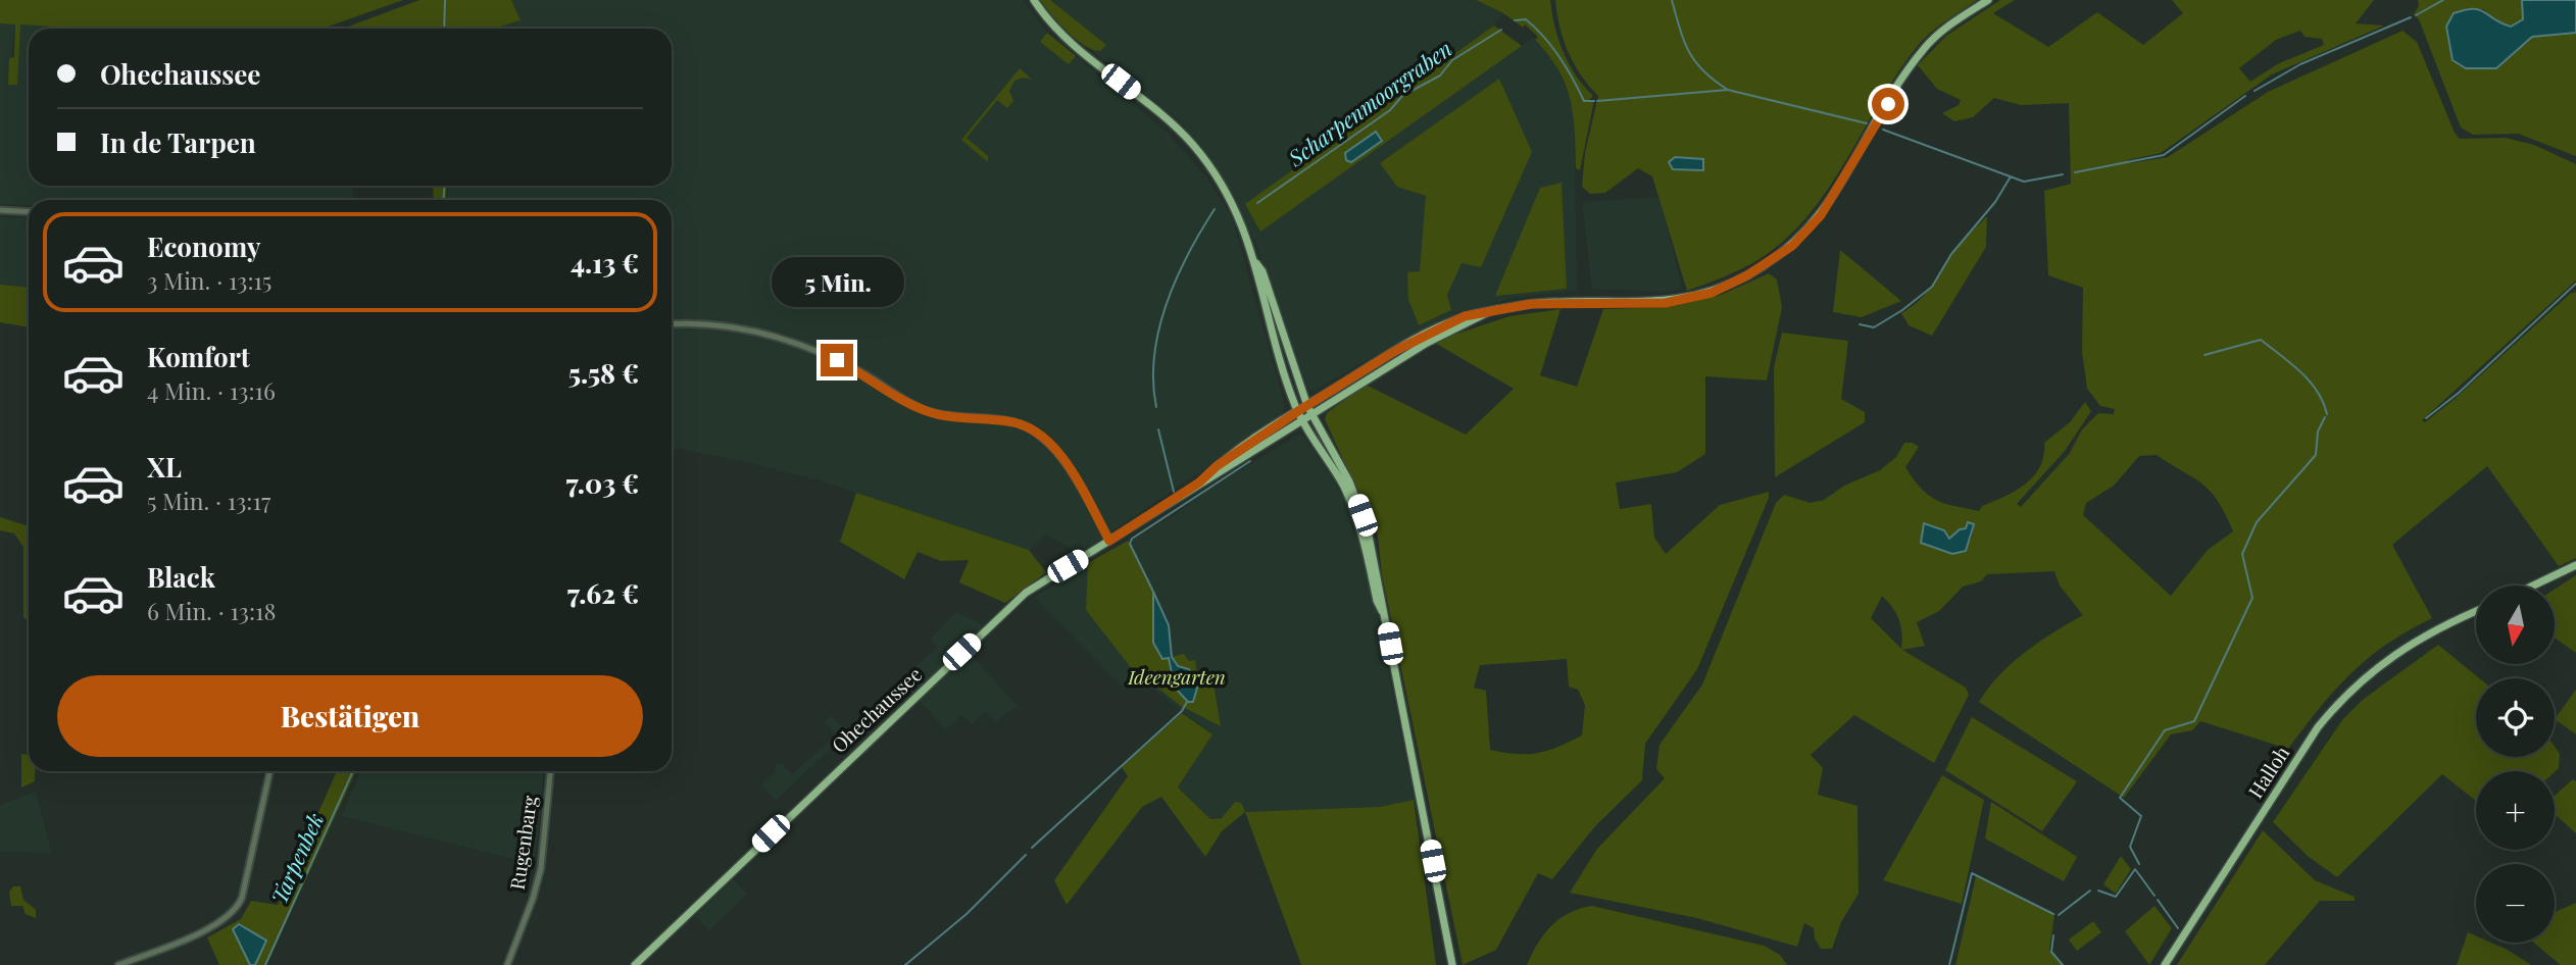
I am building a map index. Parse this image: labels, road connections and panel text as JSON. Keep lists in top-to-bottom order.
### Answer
{
  "streets": {
    "main road": ["Ohechaussee", "Halloh"],
    "street": ["Rugenbarg"]
  },
  "water": ["Scharpenmoorgraben", "Tarpenbek"],
  "parks": ["Ideengarten"],
  "north": "bottom",
  "page": {
    "banner": ["Ohechaussee", "In de Tarpen"],
    "list": [
      {
        "name": "Economy",
        "note": "3 Min. · 13:15",
        "value": "4.13 €"
      },
      {
        "name": "Komfort",
        "note": "4 Min. · 13:16",
        "value": "5.58 €"
      },
      {
        "name": "XL",
        "note": "5 Min. · 13:17",
        "value": "7.03 €"
      },
      {
        "name": "Black",
        "note": "6 Min. · 13:18",
        "value": "7.62 €"
      }
    ],
    "bubble": "5 Min.",
    "map_buttons": ["+", "−"],
    "buttons": "Bestätigen"
  }
}
